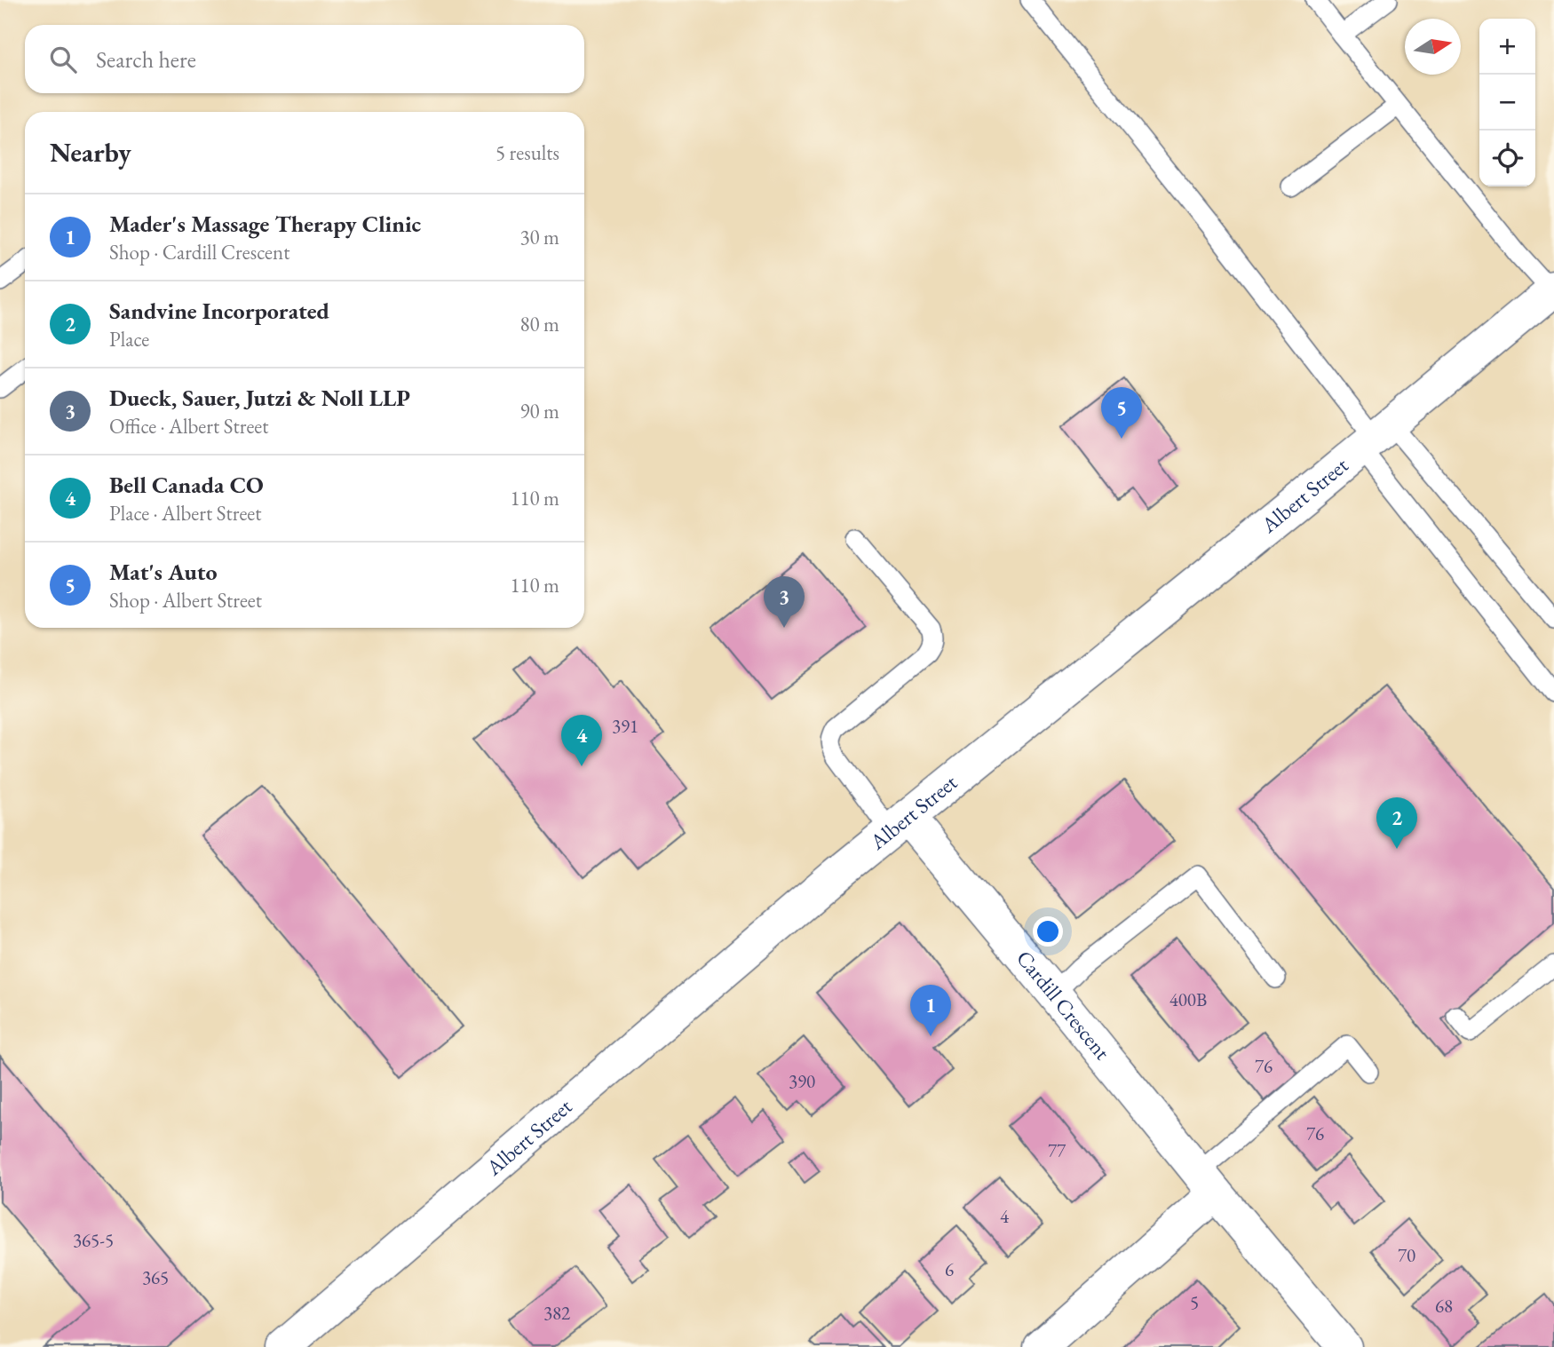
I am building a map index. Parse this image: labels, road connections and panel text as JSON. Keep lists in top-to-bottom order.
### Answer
{
  "streets": {
    "street": ["Albert Street", "Cardill Crescent"]
  },
  "crossings": [
    ["Albert Street", "Cardill Crescent"]
  ],
  "house_numbers": [
    "391",
    "400B",
    "76",
    "390",
    "76",
    "77",
    "4",
    "365-5",
    "70",
    "6",
    "365",
    "5",
    "68",
    "382"
  ],
  "north": "right",
  "page": {
    "map_buttons": ["+", "−"],
    "search": "Search here",
    "heading": ["Nearby", "5 results"],
    "list": [
      {
        "mark": "1",
        "name": "Mader's Massage Therapy Clinic",
        "note": "Shop · Cardill Crescent",
        "value": "30 m"
      },
      {
        "mark": "2",
        "name": "Sandvine Incorporated",
        "note": "Place",
        "value": "80 m"
      },
      {
        "mark": "3",
        "name": "Dueck, Sauer, Jutzi & Noll LLP",
        "note": "Office · Albert Street",
        "value": "90 m"
      },
      {
        "mark": "4",
        "name": "Bell Canada CO",
        "note": "Place · Albert Street",
        "value": "110 m"
      },
      {
        "mark": "5",
        "name": "Mat's Auto",
        "note": "Shop · Albert Street",
        "value": "110 m"
      }
    ],
    "pins": [
      "5",
      "3",
      "4",
      "2",
      "1"
    ]
  }
}
